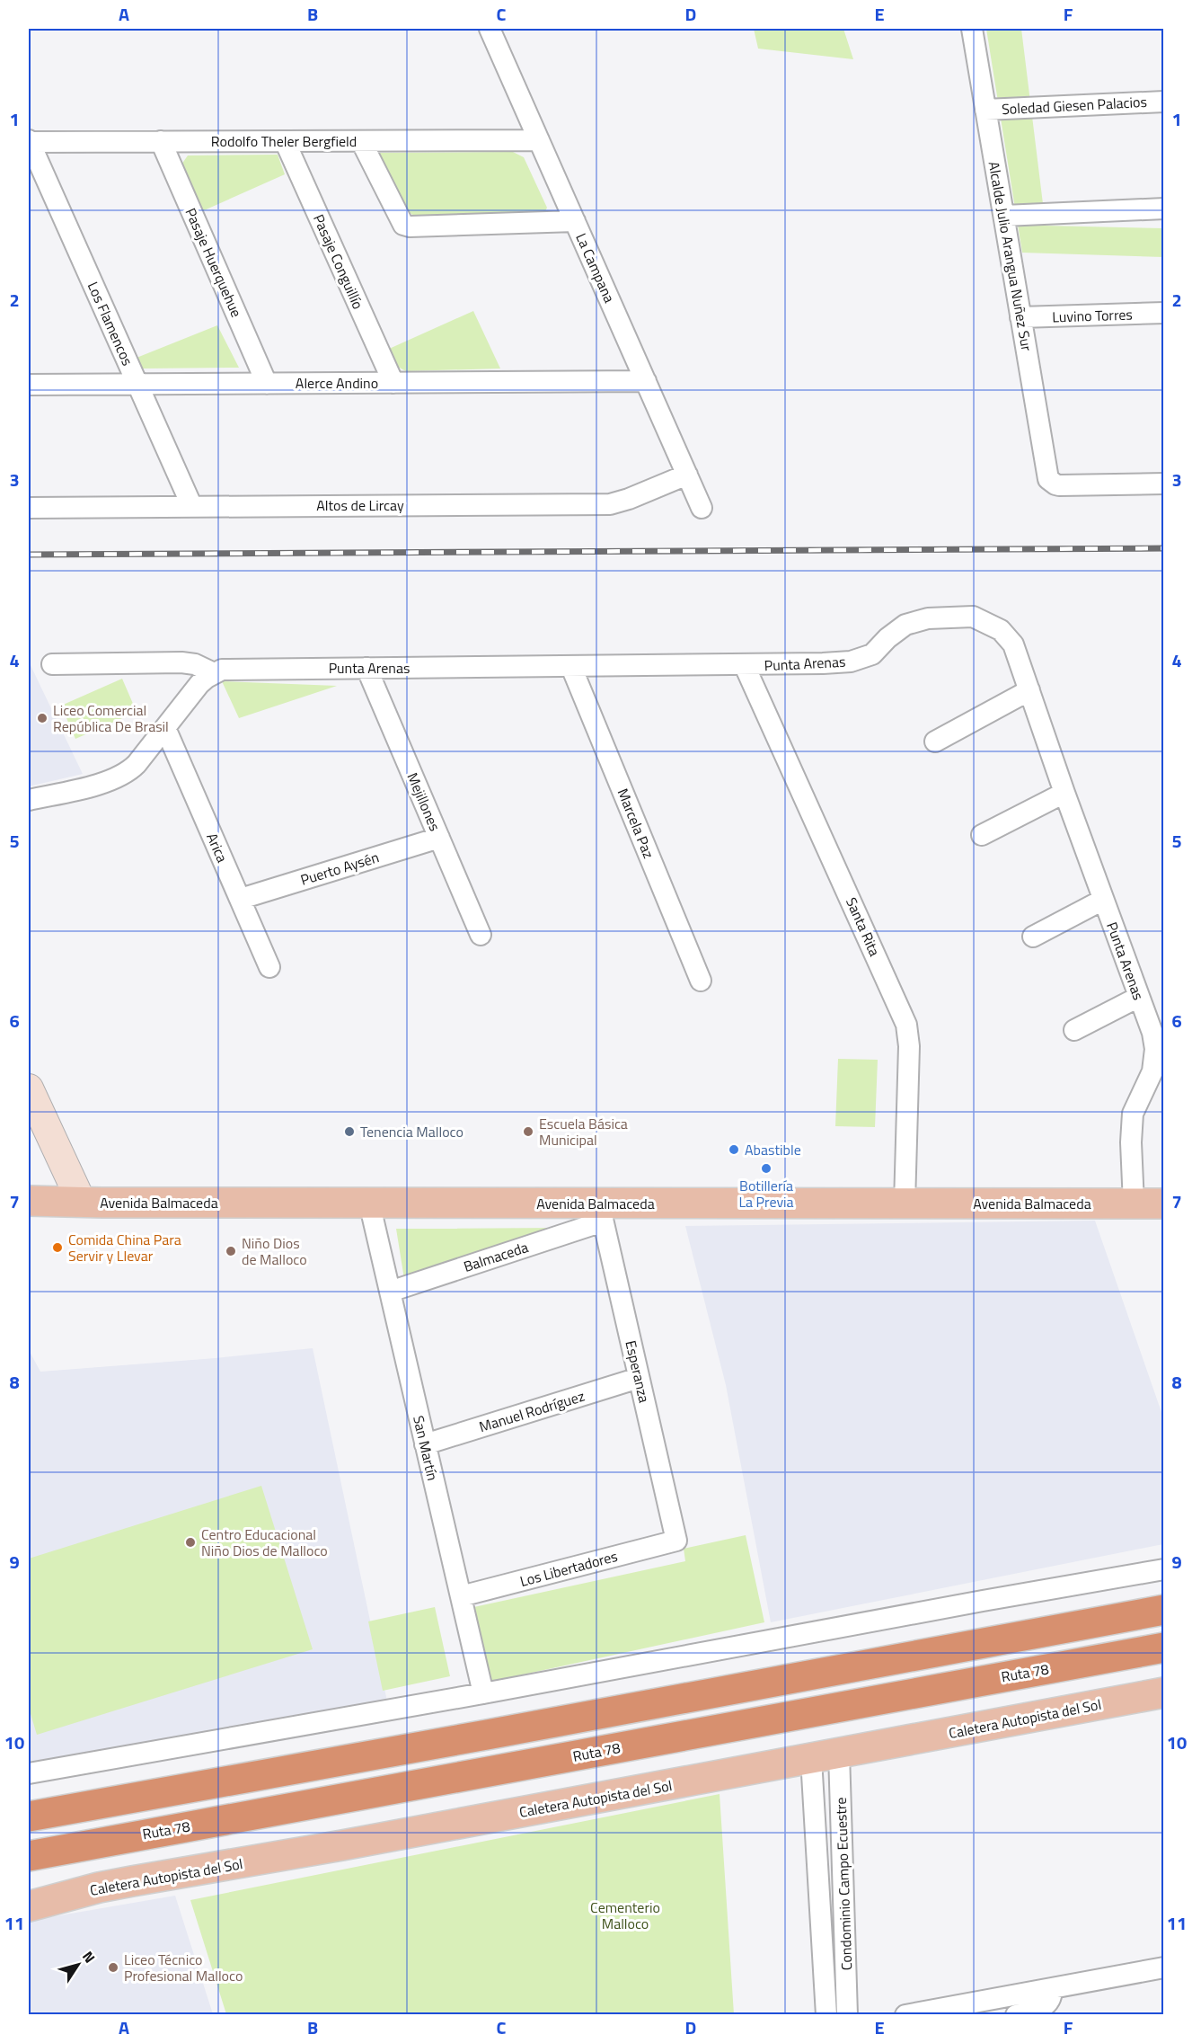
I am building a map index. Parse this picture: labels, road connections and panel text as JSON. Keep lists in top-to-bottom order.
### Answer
{
  "streets": {
    "highway": ["Ruta 78"],
    "main road": ["Avenida Balmaceda", "Caletera Autopista del Sol"],
    "street": [
      "Soledad Giesen Palacios",
      "Rodolfo Theler Bergfield",
      "Alcalde Julio Arangua Nuñez Sur",
      "Pasaje Conguillío",
      "Pasaje Huerquehue",
      "La Campana",
      "Luvino Torres",
      "Los Flamencos",
      "Alerce Andino",
      "Altos de Lircay",
      "Punta Arenas",
      "Mejillones",
      "Marcela Paz",
      "Arica",
      "Puerto Aysén",
      "Santa Rita",
      "Balmaceda",
      "Esperanza",
      "Manuel Rodríguez",
      "San Martín",
      "Los Libertadores",
      "Condominio Campo Ecuestre"
    ]
  },
  "crossings": [
    ["Soledad Giesen Palacios", "Alcalde Julio Arangua Nuñez Sur"],
    ["Rodolfo Theler Bergfield", "Pasaje Conguillío"],
    ["Rodolfo Theler Bergfield", "Pasaje Huerquehue"],
    ["Rodolfo Theler Bergfield", "La Campana"],
    ["Rodolfo Theler Bergfield", "Los Flamencos"],
    ["Alcalde Julio Arangua Nuñez Sur", "Luvino Torres"],
    ["Pasaje Conguillío", "Alerce Andino"],
    ["Pasaje Huerquehue", "Alerce Andino"],
    ["La Campana", "Alerce Andino"],
    ["La Campana", "Altos de Lircay"],
    ["Los Flamencos", "Alerce Andino"],
    ["Los Flamencos", "Altos de Lircay"],
    ["Punta Arenas", "Mejillones"],
    ["Punta Arenas", "Marcela Paz"],
    ["Punta Arenas", "Santa Rita"],
    ["Punta Arenas", "Avenida Balmaceda"],
    ["Mejillones", "Puerto Aysén"],
    ["Arica", "Puerto Aysén"],
    ["Santa Rita", "Avenida Balmaceda"],
    ["Avenida Balmaceda", "Balmaceda"],
    ["Avenida Balmaceda", "Esperanza"],
    ["Avenida Balmaceda", "San Martín"],
    ["Balmaceda", "Esperanza"],
    ["Balmaceda", "San Martín"],
    ["Esperanza", "Manuel Rodríguez"],
    ["Esperanza", "Los Libertadores"],
    ["Manuel Rodríguez", "San Martín"],
    ["San Martín", "Los Libertadores"],
    ["Caletera Autopista del Sol", "Condominio Campo Ecuestre"]
  ],
  "parks": ["Cementerio Malloco"],
  "places": [
    "Liceo Comercial República De Brasil",
    "Tenencia Malloco",
    "Escuela Básica Municipal",
    "Abastible",
    "Botillería La Previa",
    "Comida China Para Servir y Llevar",
    "Niño Dios de Malloco",
    "Centro Educacional Niño Dios de Malloco",
    "Liceo Técnico Profesional Malloco"
  ],
  "north": "top right",
  "grid": {
    "columns": [
      "A",
      "B",
      "C",
      "D",
      "E",
      "F"
    ],
    "rows": [
      "1",
      "2",
      "3",
      "4",
      "5",
      "6",
      "7",
      "8",
      "9",
      "10",
      "11"
    ]
  }
}
